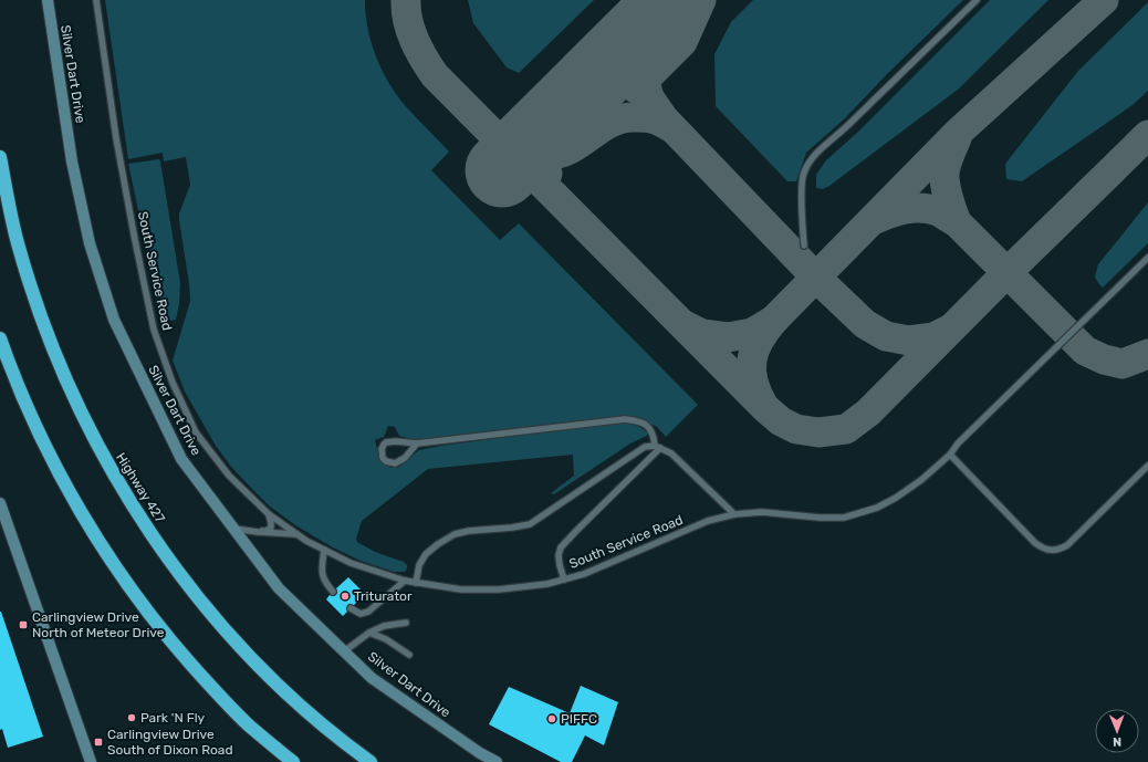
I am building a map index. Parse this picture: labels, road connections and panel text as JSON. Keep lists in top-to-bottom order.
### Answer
{
  "streets": {
    "highway": ["Highway 427"],
    "street": ["Silver Dart Drive"],
    "lane": ["South Service Road"]
  },
  "crossings": [
    ["Silver Dart Drive", "South Service Road"]
  ],
  "places": {
    "other": ["Triturator", "Park 'N Fly", "PIFFC"],
    "transit": ["Carlingview Drive North of Meteor Drive", "Carlingview Drive South of Dixon Road"]
  },
  "north": "bottom"
}
